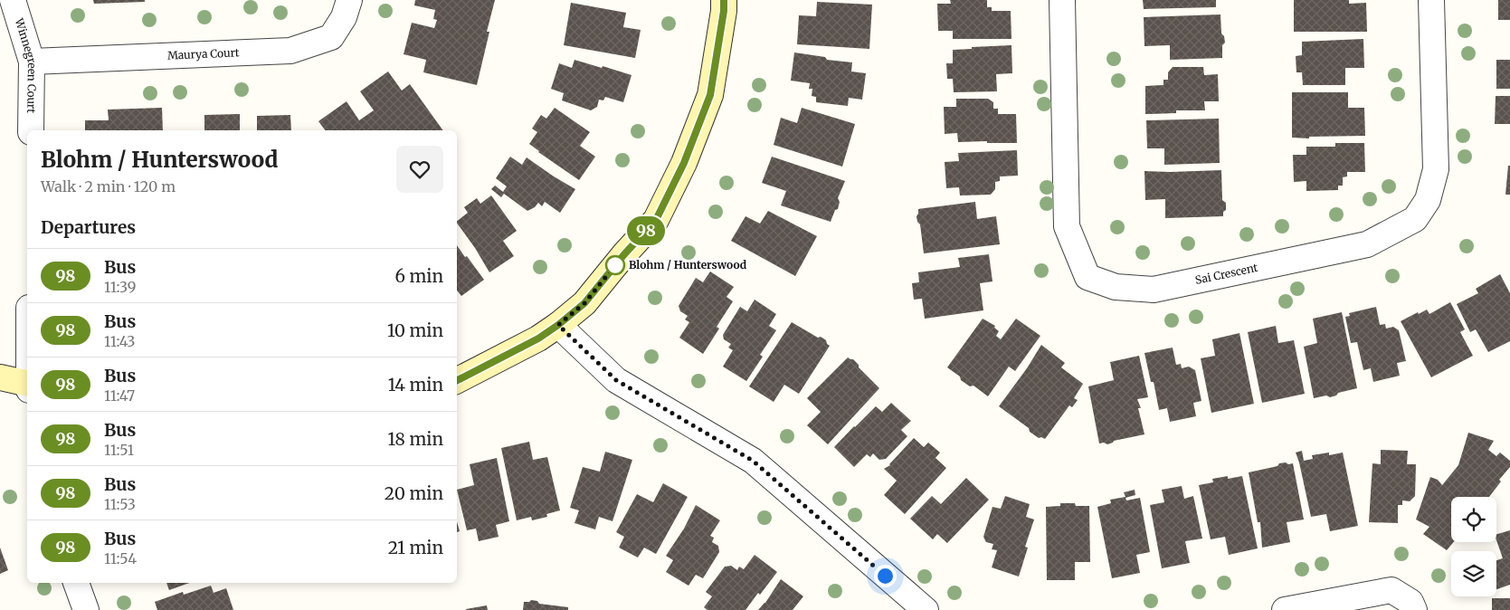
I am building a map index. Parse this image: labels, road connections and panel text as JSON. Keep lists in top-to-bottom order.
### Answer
{
  "streets": {
    "street": ["Maurya Court", "Winnegreen Court", "Sai Crescent"]
  },
  "crossings": [
    ["Maurya Court", "Winnegreen Court"]
  ],
  "places": ["Blohm / Hunterswood"],
  "lines": ["bus line 98"],
  "page": {
    "on_map": "98",
    "heading": [
      ["Blohm / Hunterswood", "Walk · 2 min · 120 m"],
      "Departures"
    ],
    "list": [
      {
        "mark": "98",
        "name": "Bus",
        "note": "11:39",
        "value": "6 min"
      },
      {
        "mark": "98",
        "name": "Bus",
        "note": "11:43",
        "value": "10 min"
      },
      {
        "mark": "98",
        "name": "Bus",
        "note": "11:47",
        "value": "14 min"
      },
      {
        "mark": "98",
        "name": "Bus",
        "note": "11:51",
        "value": "18 min"
      },
      {
        "mark": "98",
        "name": "Bus",
        "note": "11:53",
        "value": "20 min"
      },
      {
        "mark": "98",
        "name": "Bus",
        "note": "11:54",
        "value": "21 min"
      }
    ]
  }
}
